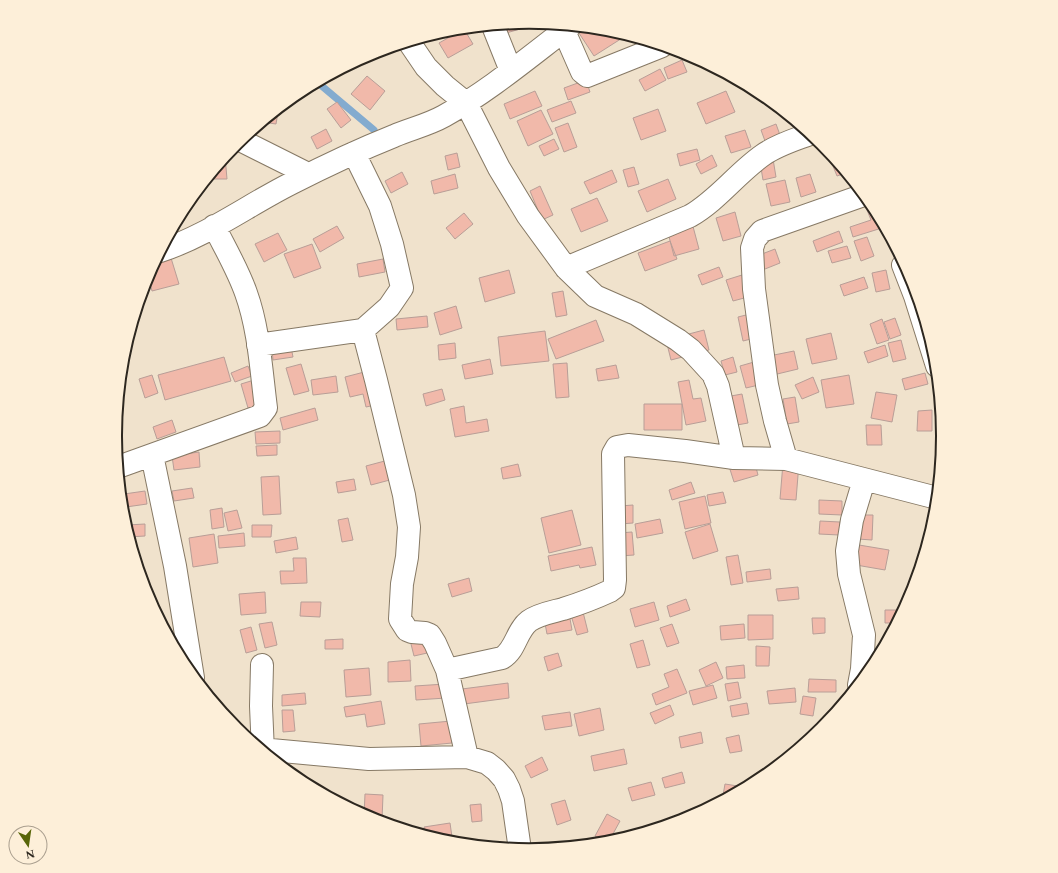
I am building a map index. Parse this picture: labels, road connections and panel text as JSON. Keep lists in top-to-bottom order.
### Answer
{
  "north": "bottom"
}
